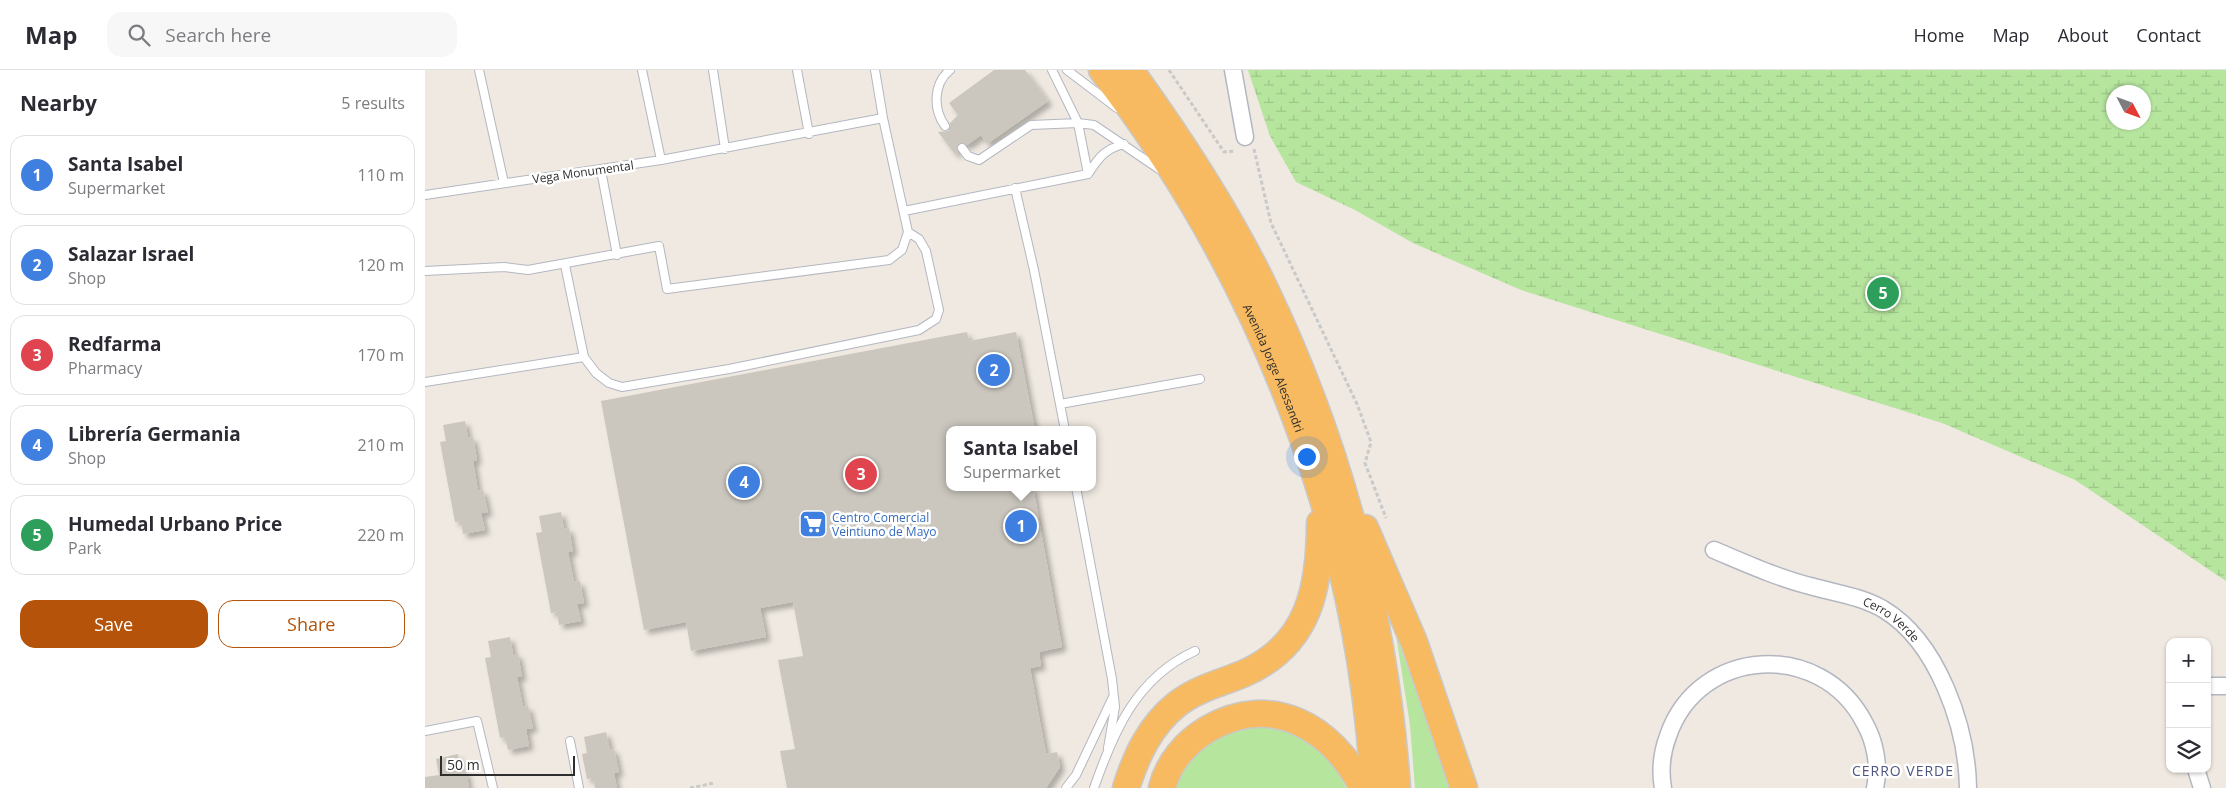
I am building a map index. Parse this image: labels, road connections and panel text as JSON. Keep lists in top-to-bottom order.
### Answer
{
  "streets": {
    "highway": ["Avenida Jorge Alessandri"],
    "street": ["Cerro Verde"],
    "lane": ["Vega Monumental"]
  },
  "districts": ["CERRO VERDE"],
  "places": {
    "supermarket": ["Centro Comercial Veintiuno de Mayo"]
  },
  "scale_bar": "50 m",
  "north": "bottom right",
  "page": {
    "header": "Map",
    "search": "Search here",
    "nav": [
      "Home",
      "Map",
      "About",
      "Contact"
    ],
    "heading": ["Nearby", "5 results"],
    "list": [
      {
        "mark": "1",
        "name": "Santa Isabel",
        "note": "Supermarket",
        "value": "110 m"
      },
      {
        "mark": "2",
        "name": "Salazar Israel",
        "note": "Shop",
        "value": "120 m"
      },
      {
        "mark": "3",
        "name": "Redfarma",
        "note": "Pharmacy",
        "value": "170 m"
      },
      {
        "mark": "4",
        "name": "Librería Germania",
        "note": "Shop",
        "value": "210 m"
      },
      {
        "mark": "5",
        "name": "Humedal Urbano Price",
        "note": "Park",
        "value": "220 m"
      }
    ],
    "pins": [
      "5",
      "2",
      "3",
      "4",
      "1"
    ],
    "popup": ["Santa Isabel", "Supermarket"],
    "buttons": ["Save", "Share"],
    "map_buttons": ["+", "−"],
    "scale": "50 m"
  }
}
